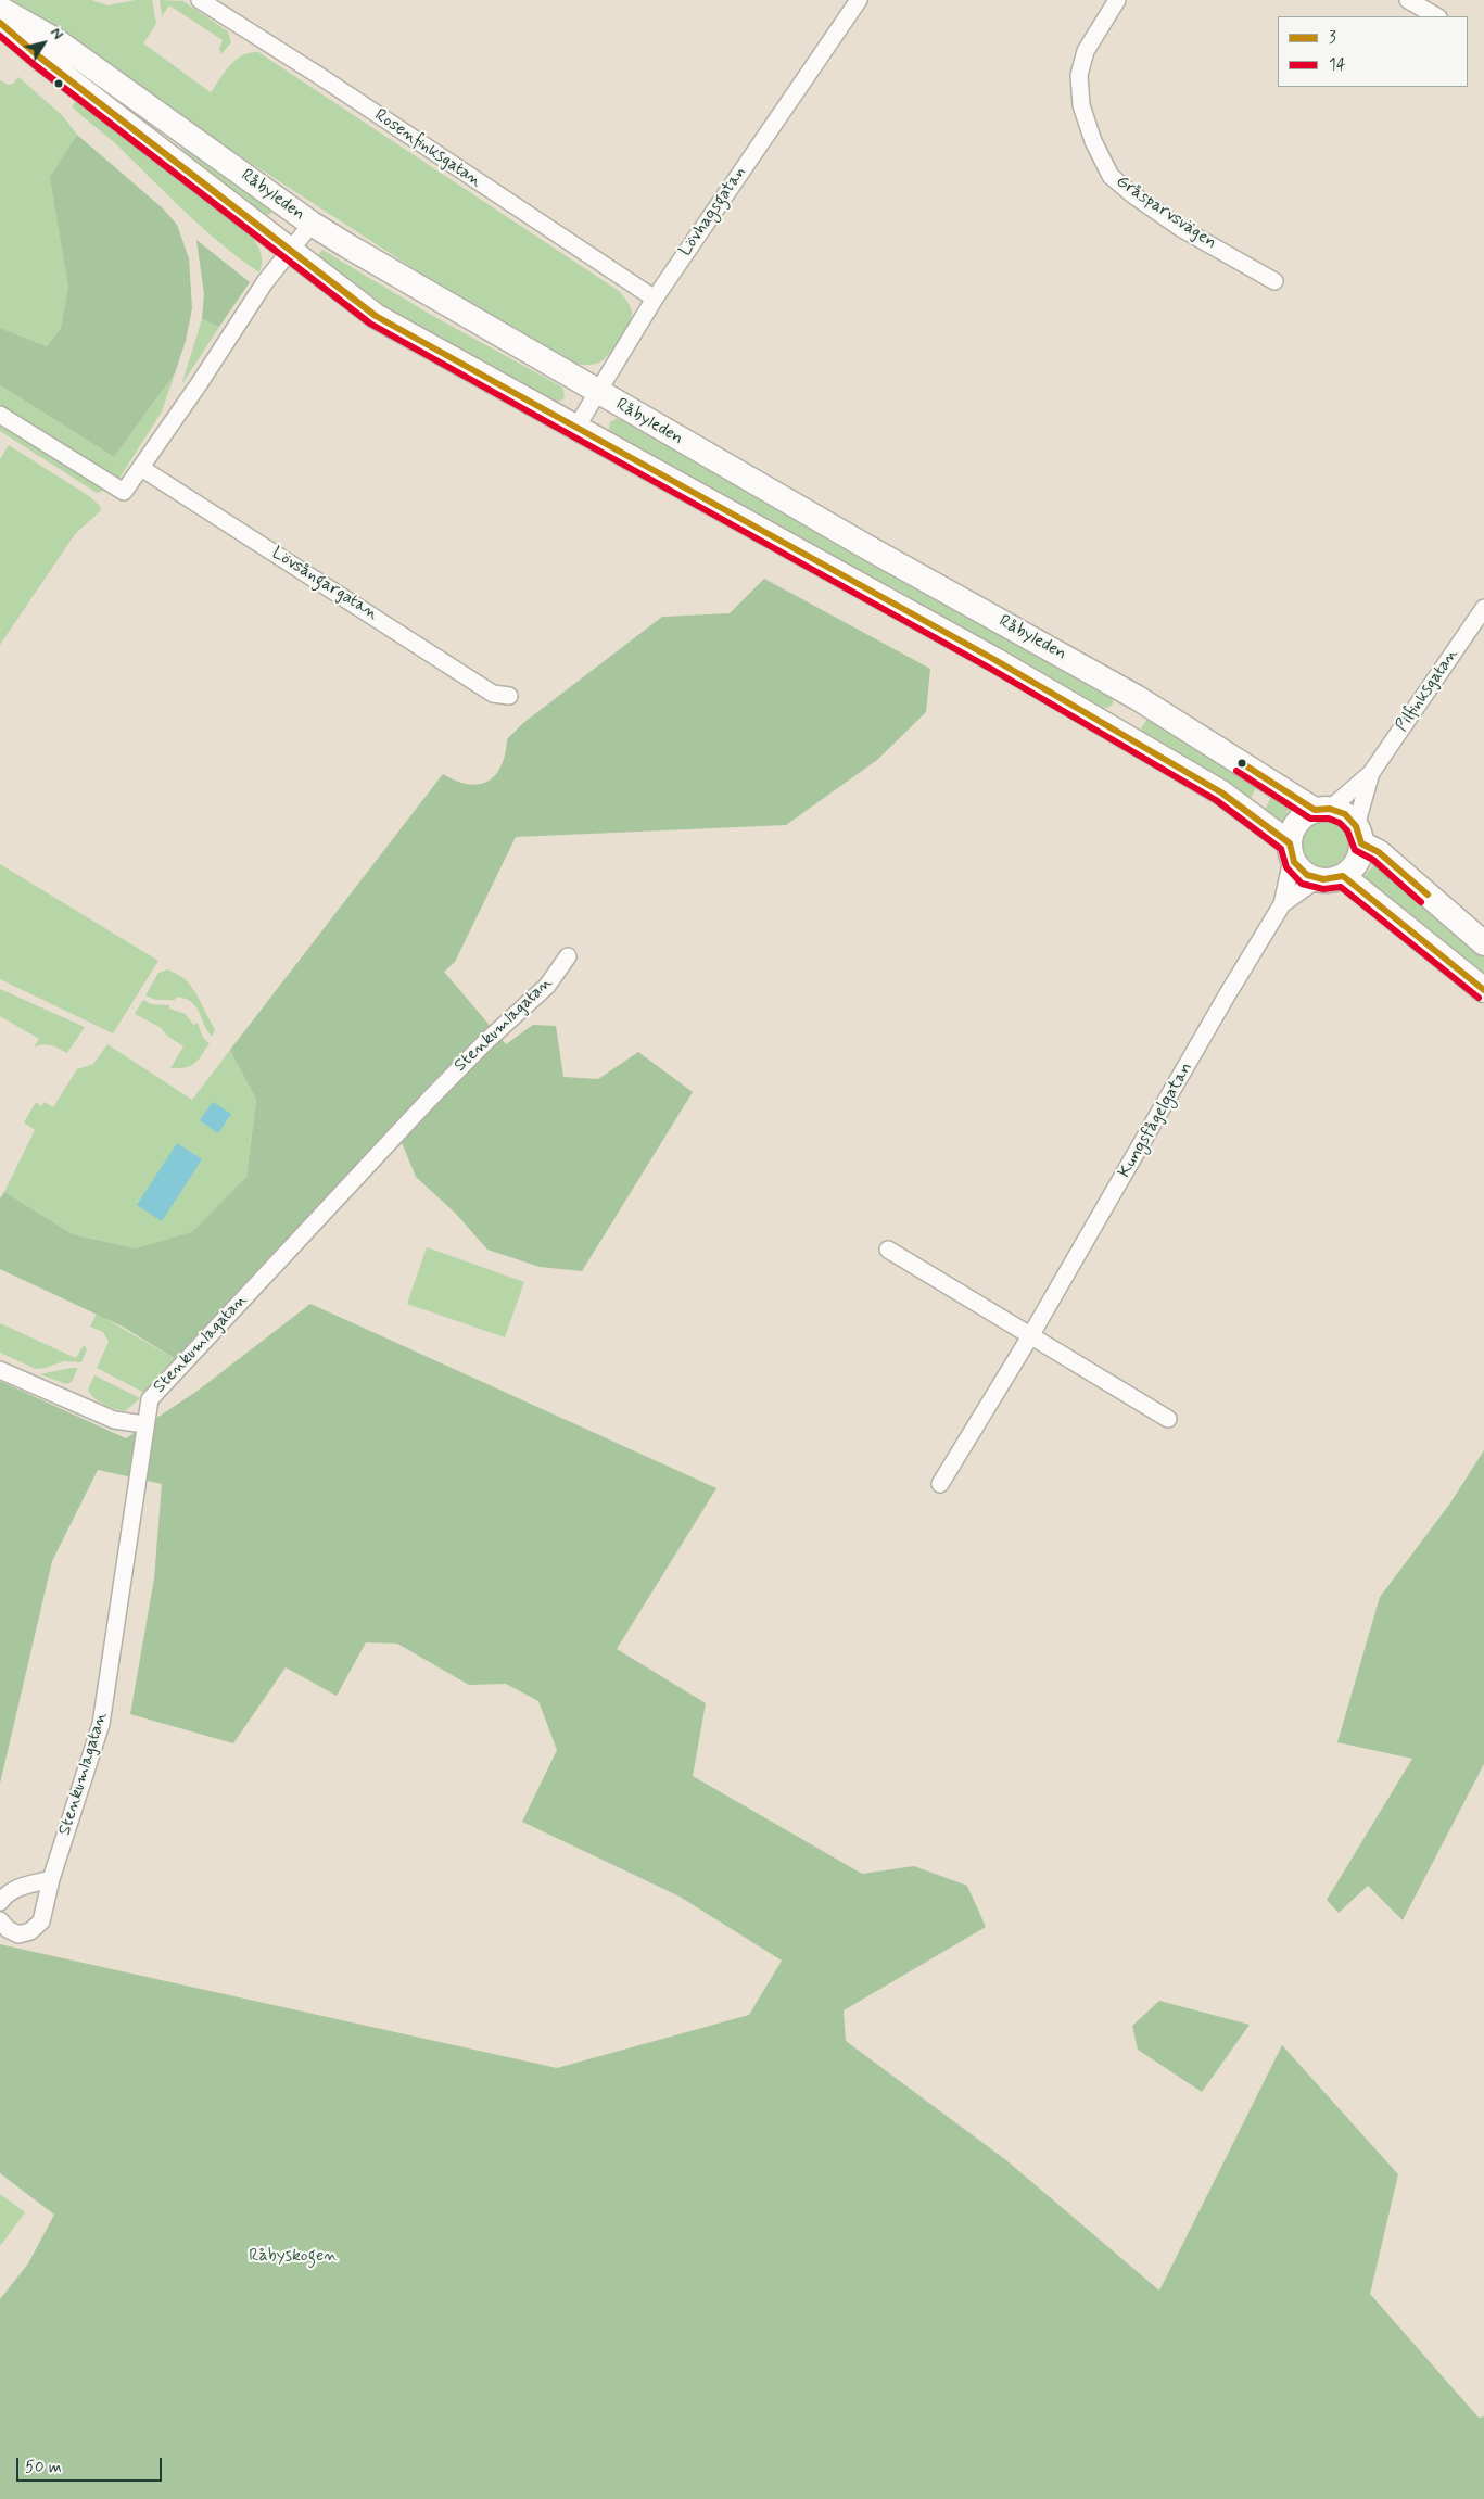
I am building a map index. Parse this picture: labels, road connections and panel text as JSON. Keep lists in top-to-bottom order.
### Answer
{
  "streets": {
    "main road": ["Råbyleden"],
    "street": [
      "Rosenfinksgatan",
      "Lövhagsgatan",
      "Gråsparvsvägen",
      "Lövsångargatan",
      "Pilfinksgatan",
      "Stenkumlagatan",
      "Kungsfågelgatan"
    ]
  },
  "crossings": [
    ["Rosenfinksgatan", "Lövhagsgatan"],
    ["Råbyleden", "Lövhagsgatan"],
    ["Råbyleden", "Pilfinksgatan"],
    ["Råbyleden", "Kungsfågelgatan"],
    ["Pilfinksgatan", "Kungsfågelgatan"]
  ],
  "parks": ["Råbyskogen"],
  "lines": ["transit line 3", "transit line 14"],
  "legend": ["3", "14"],
  "scale_bar": "50 m",
  "north": "top right"
}
